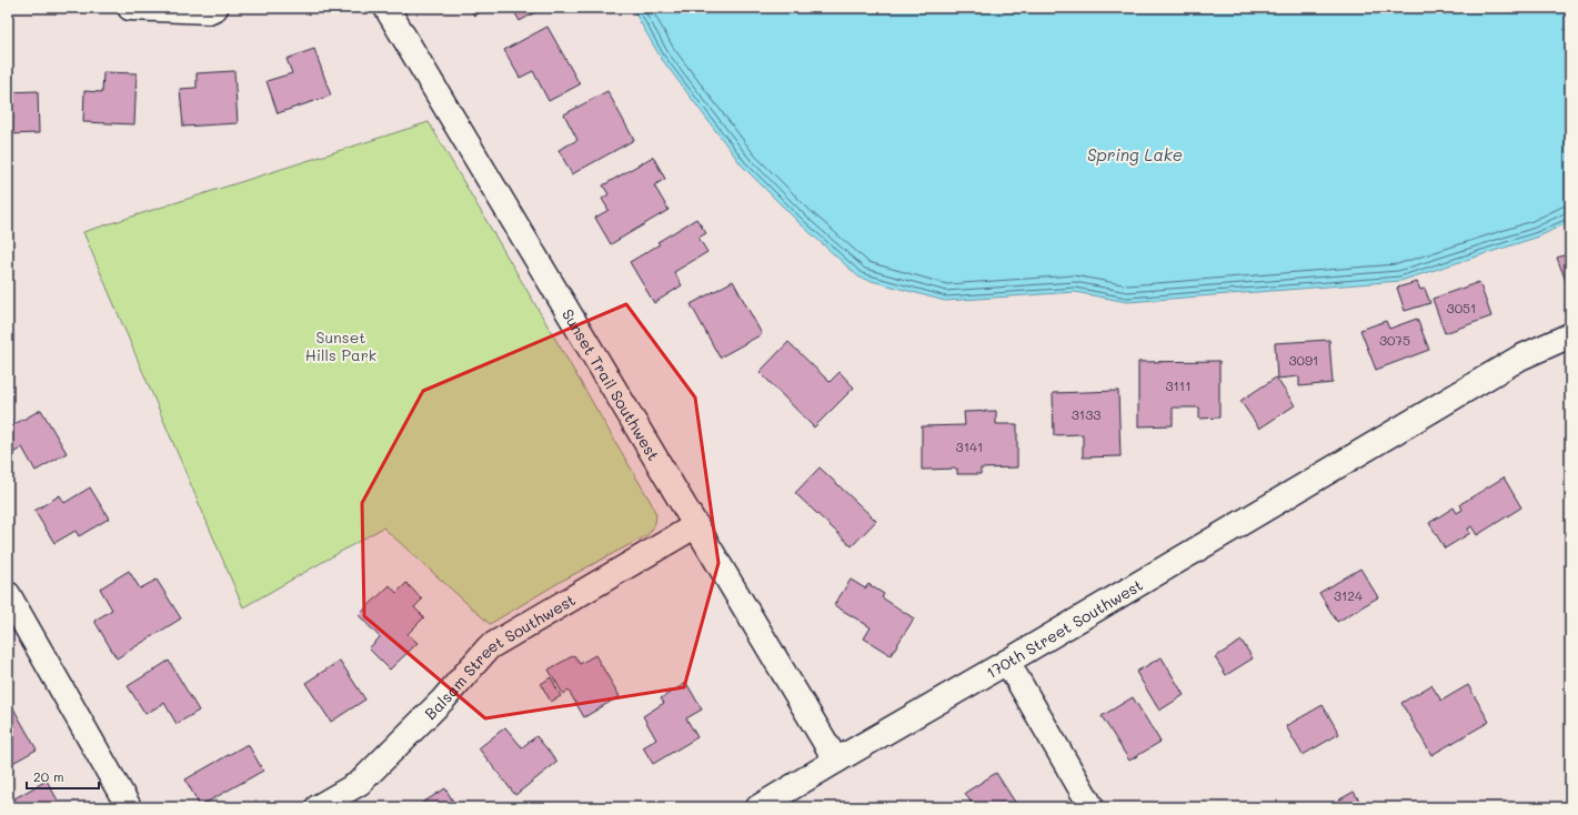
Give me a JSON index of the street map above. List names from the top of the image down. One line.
{"streets":{"street":["Sunset Trail Southwest","170th Street Southwest","Balsam Street Southwest"]},"crossings":[["Sunset Trail Southwest","170th Street Southwest"],["Sunset Trail Southwest","Balsam Street Southwest"]],"water":["Spring Lake"],"parks":["Sunset Hills Park"],"house_numbers":["3051","3075","3091","3111","3133","3141","3124"],"scale_bar":"20 m"}
